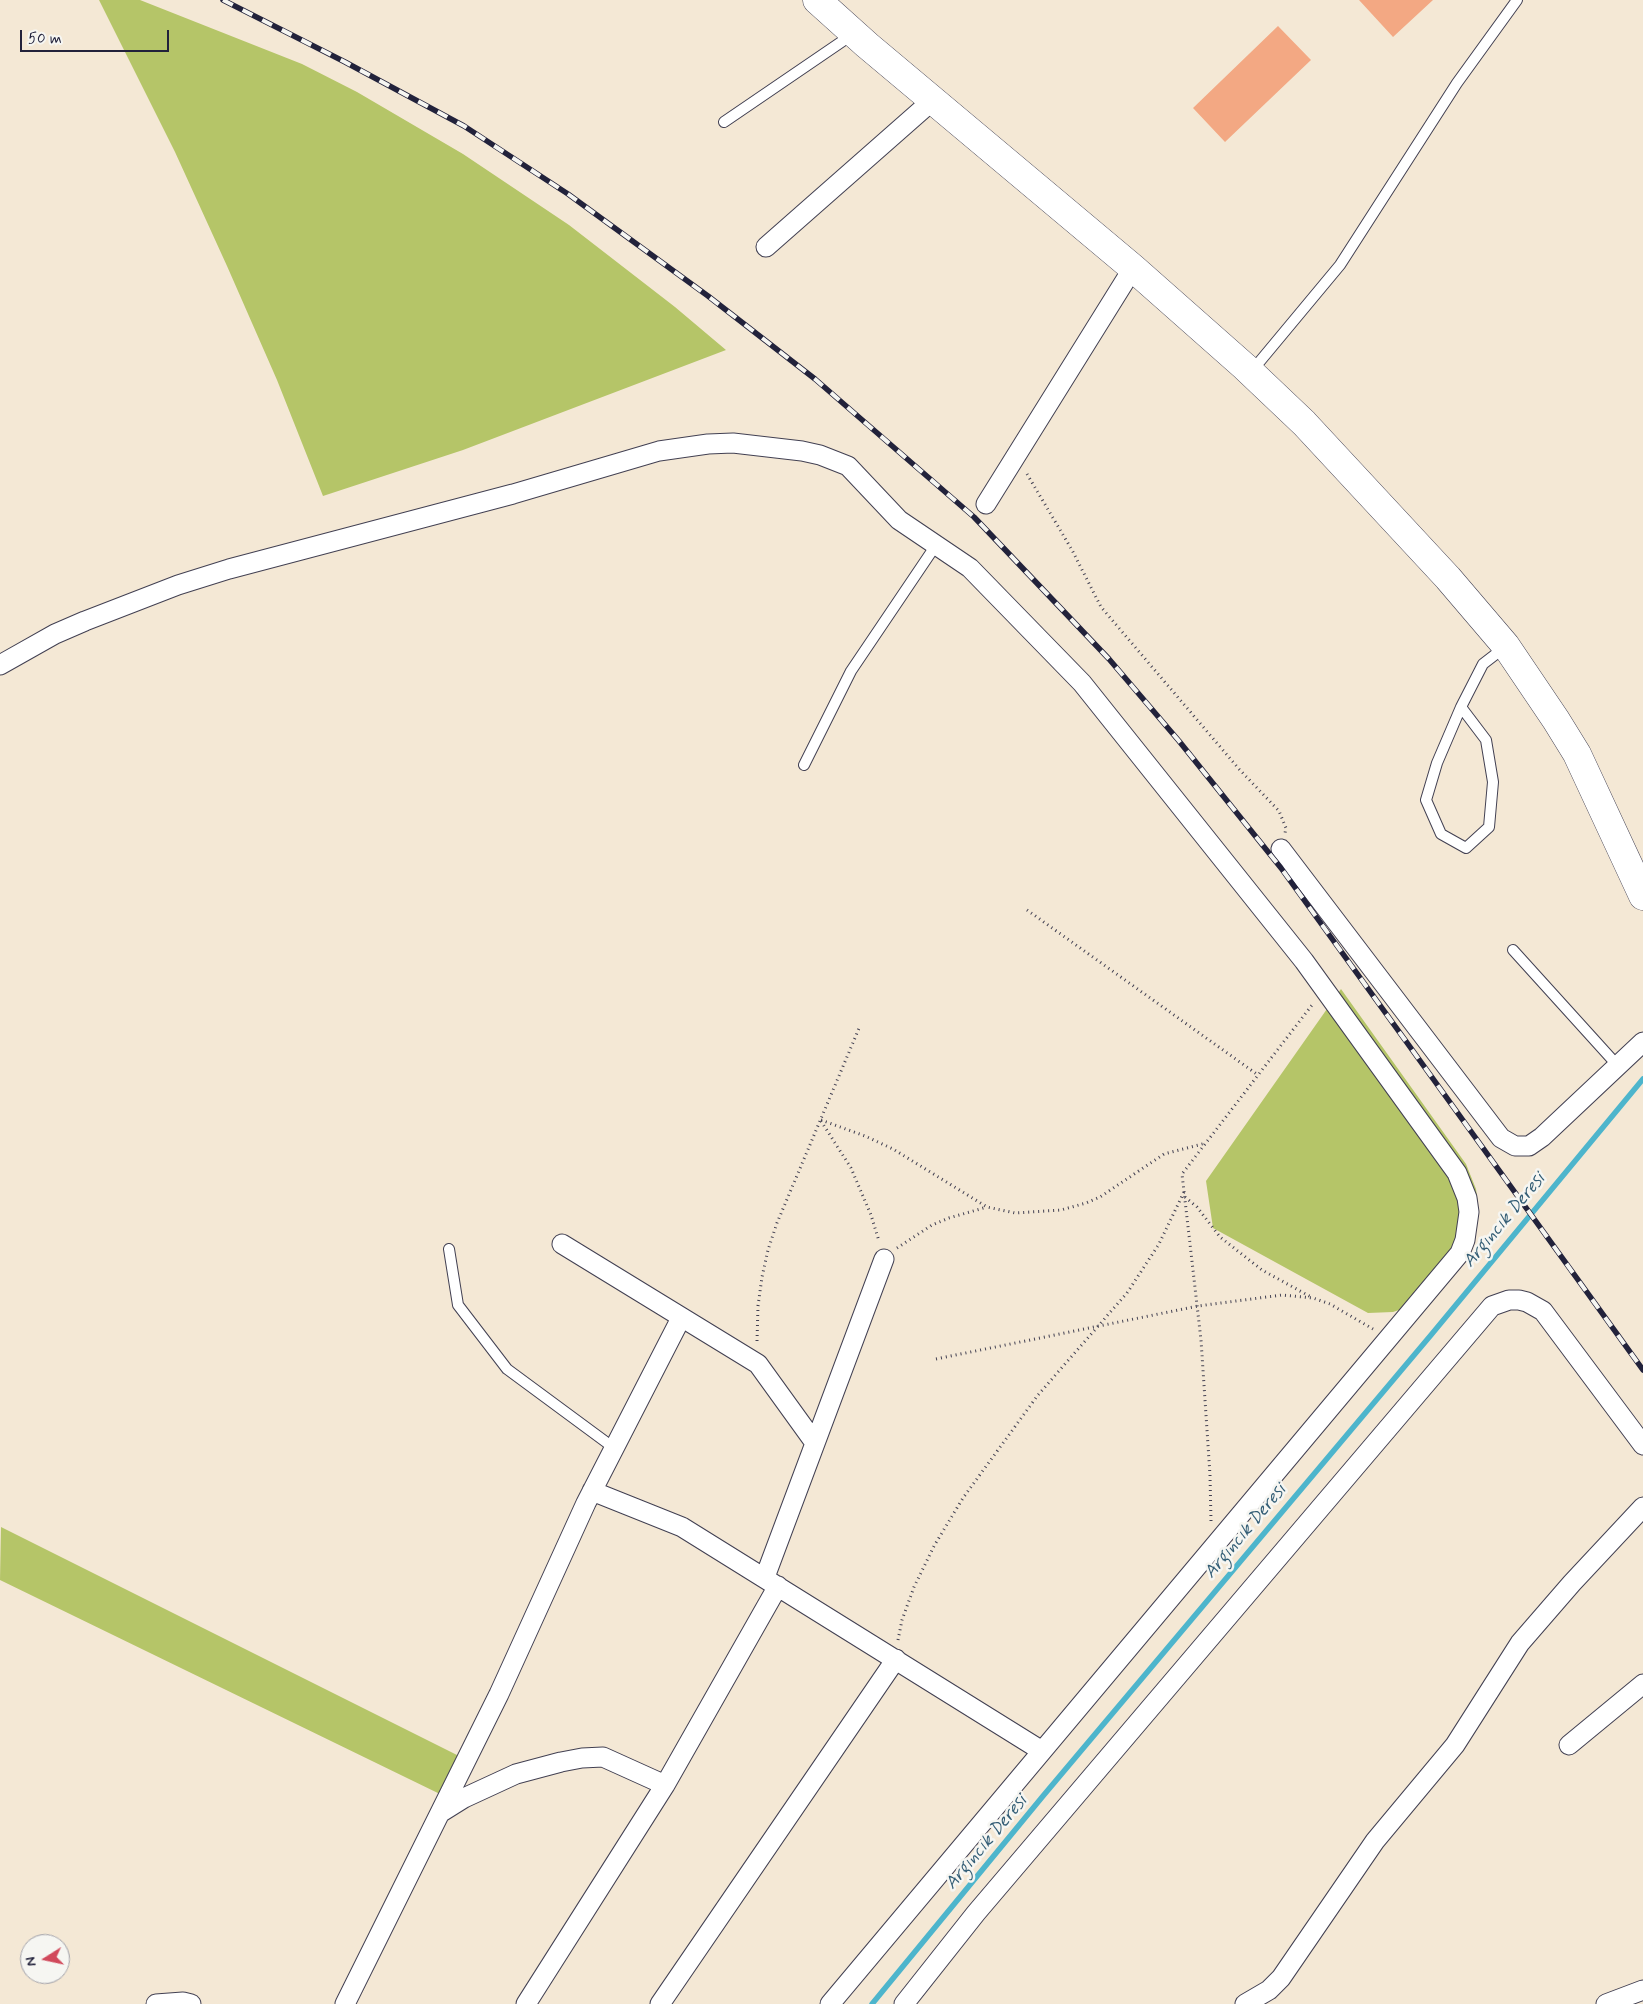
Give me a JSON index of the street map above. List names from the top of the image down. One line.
{"water":["Argıncık Deresi"],"scale_bar":"50 m","north":"left"}
